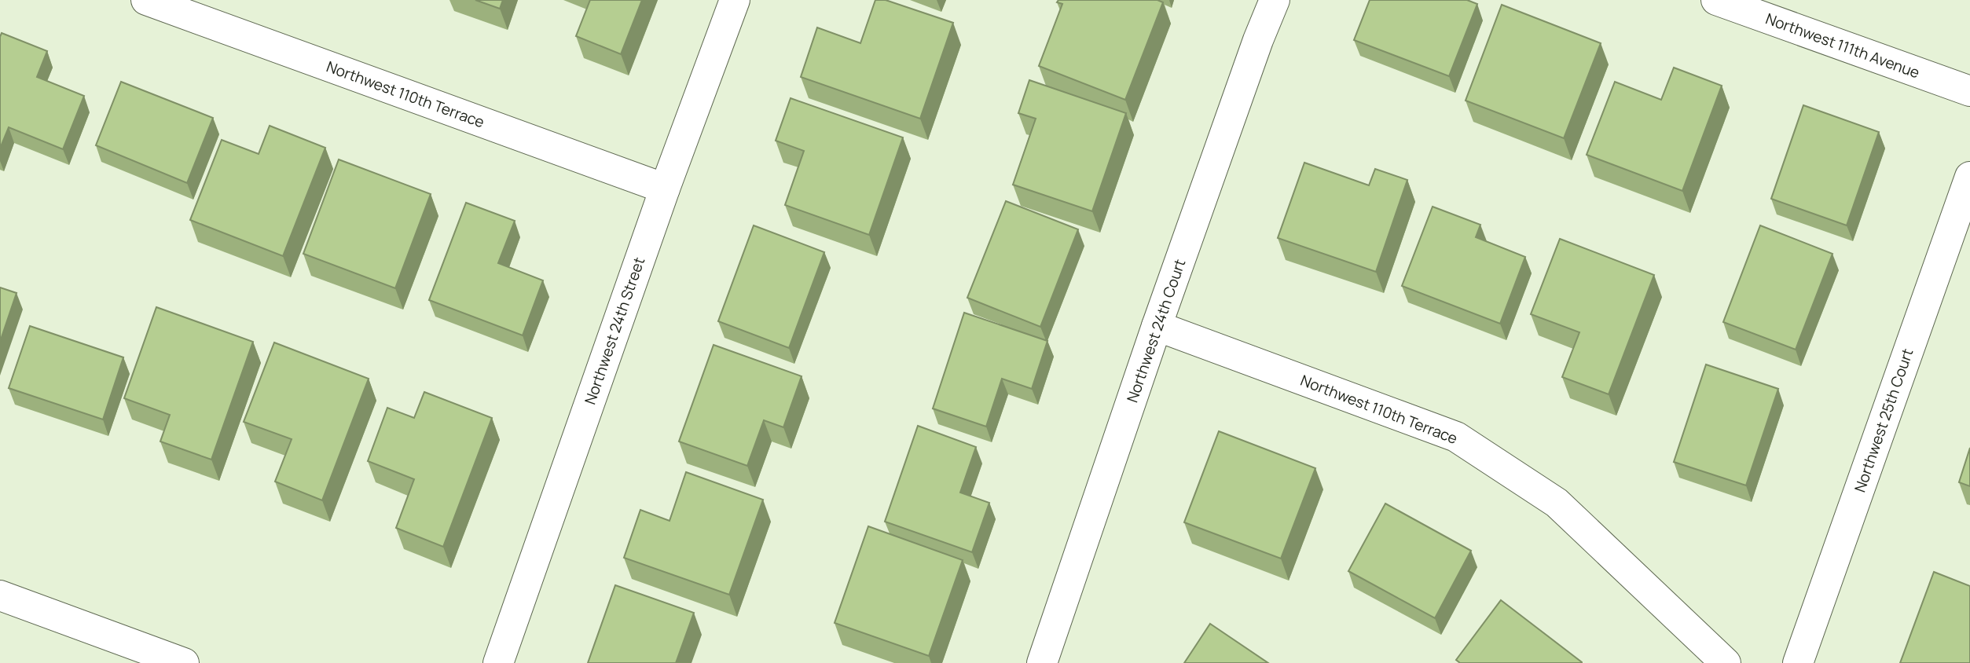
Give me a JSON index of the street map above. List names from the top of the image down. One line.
{"streets":{"street":["Northwest 111th Avenue","Northwest 110th Terrace","Northwest 24th Street","Northwest 24th Court","Northwest 25th Court"]},"crossings":[["Northwest 110th Terrace","Northwest 24th Street"],["Northwest 110th Terrace","Northwest 24th Court"]]}
